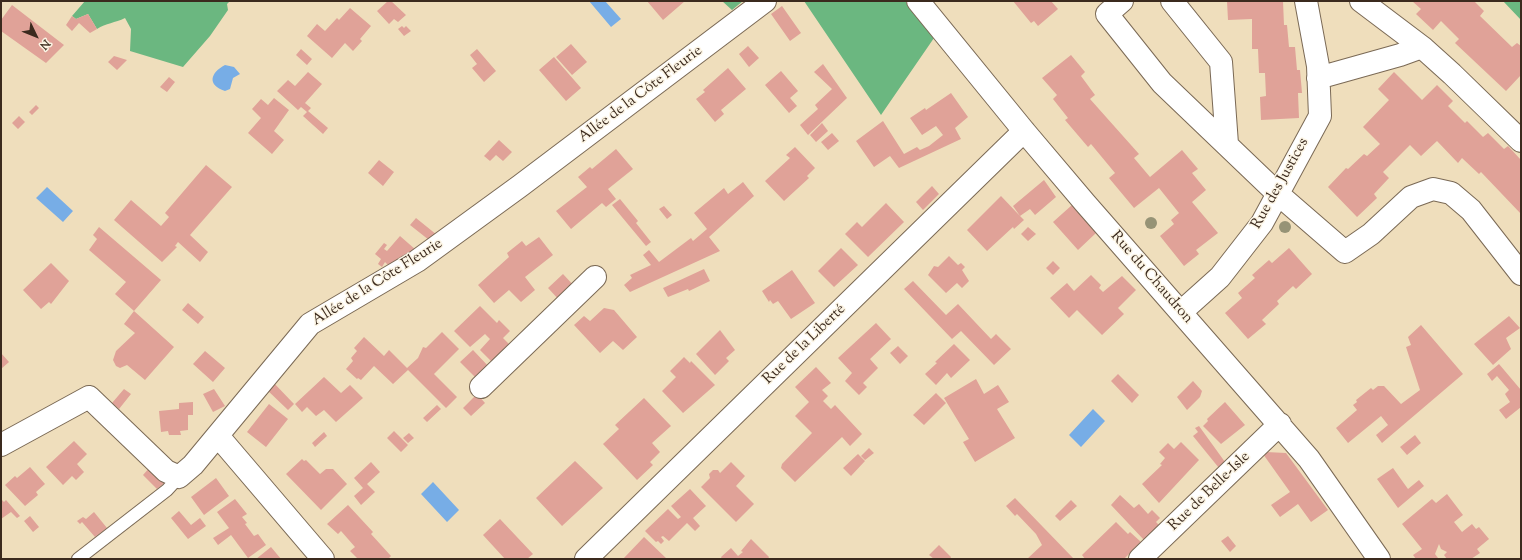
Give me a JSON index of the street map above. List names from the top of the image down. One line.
{"streets":{"street":["Allée de la Côte Fleurie","Rue des Justices","Rue du Chaudron","Rue de la Liberté","Rue de Belle-Isle"]},"crossings":[["Rue des Justices","Rue du Chaudron"],["Rue du Chaudron","Rue de la Liberté"],["Rue du Chaudron","Rue de Belle-Isle"]],"north":"bottom right"}
